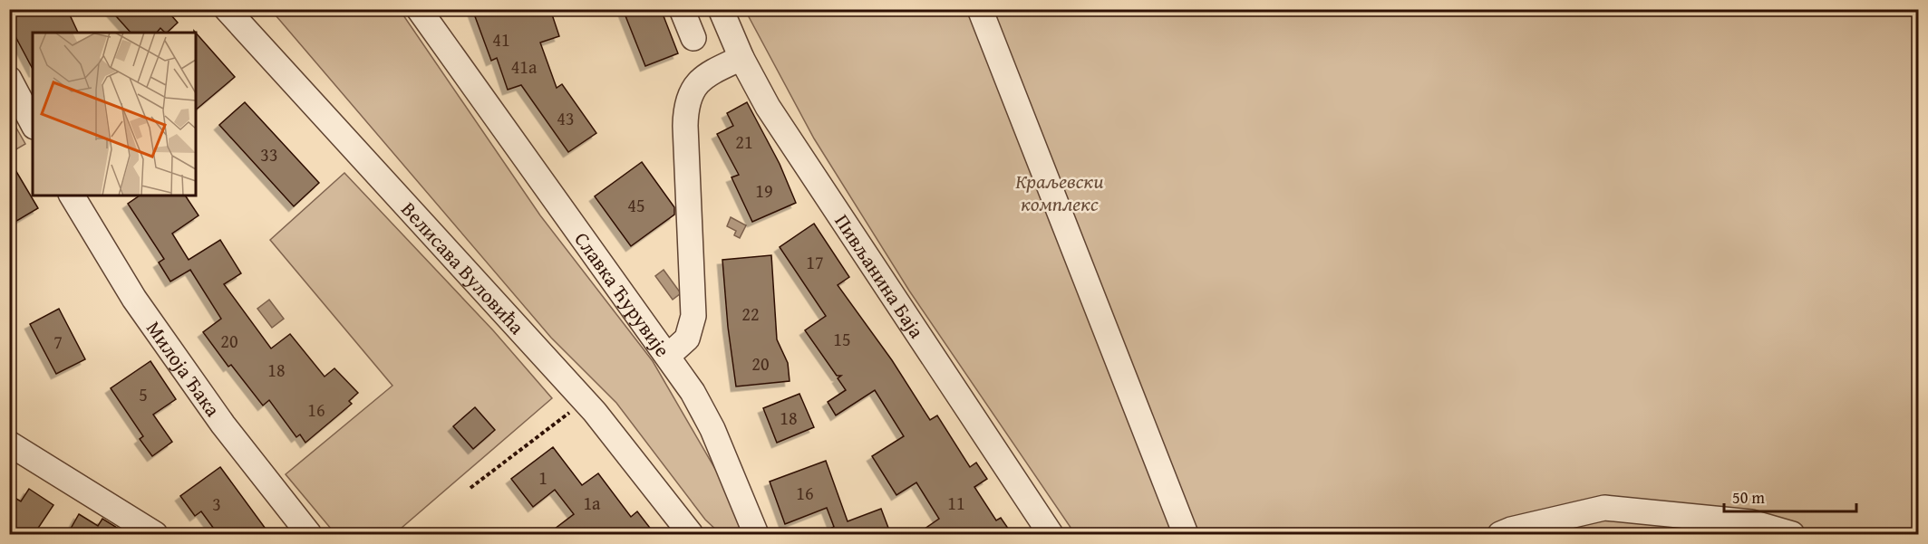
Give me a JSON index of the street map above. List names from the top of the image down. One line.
{"streets":{"street":["Велисава Вуловића","Пивљанина Баја","Славка Ћурувије","Милоја Ђака"]},"crossings":[["Пивљанина Баја","Славка Ћурувије"]],"parks":["Краљевски комплекс"],"house_numbers":["41","41a","43","21","33","19","45","17","22","15","20","7","20","18","5","16","18","1","16","1a","11","3"],"scale_bar":"50 m"}
